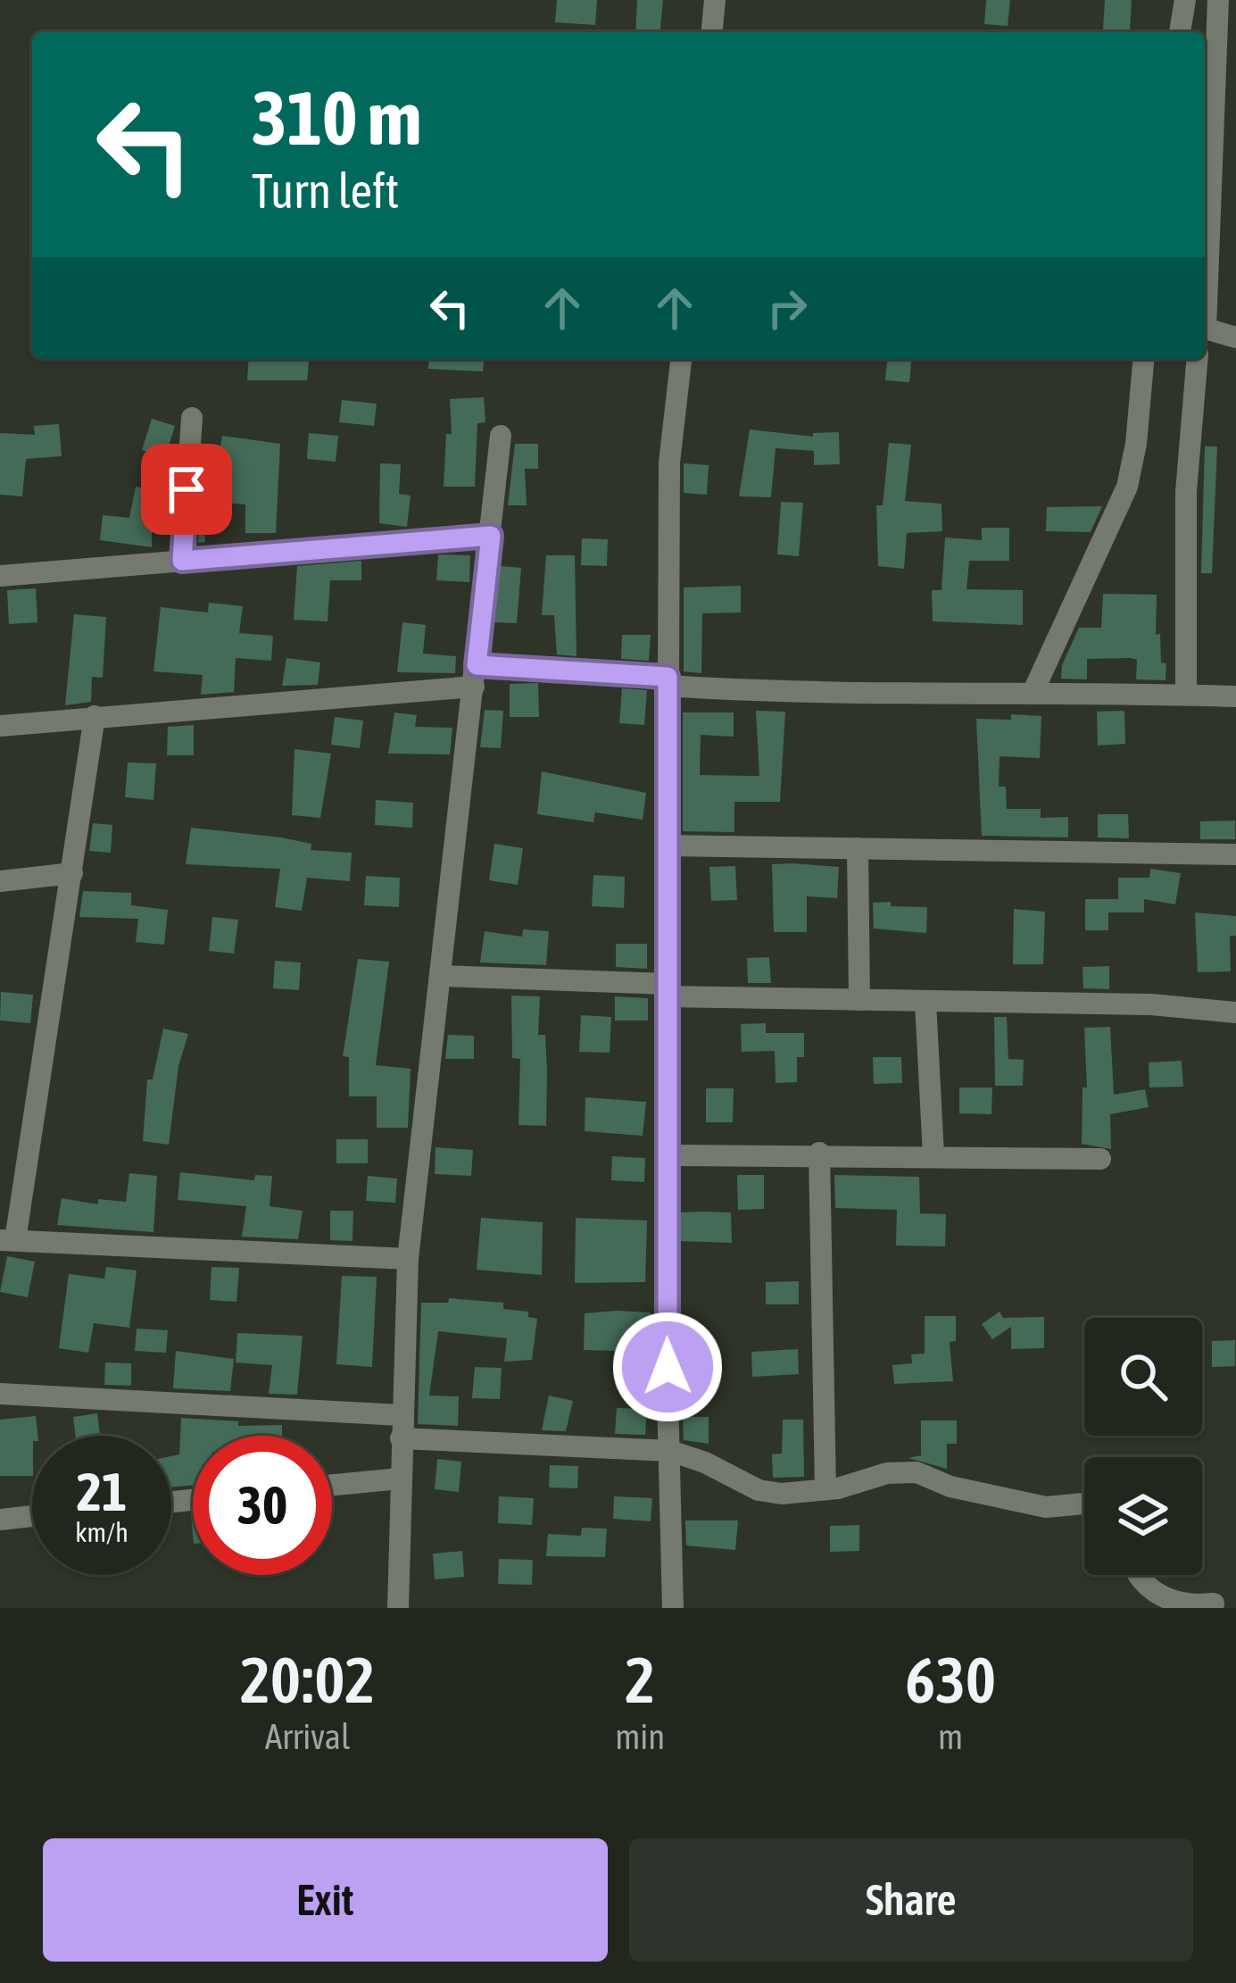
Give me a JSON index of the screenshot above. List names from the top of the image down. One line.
{"page":{"turn":["310 m","Turn left"],"speed":"21 km/h","limit":"30","eta":["20:02","Arrival","2","min","630","m"],"buttons":["Exit","Share"]}}
